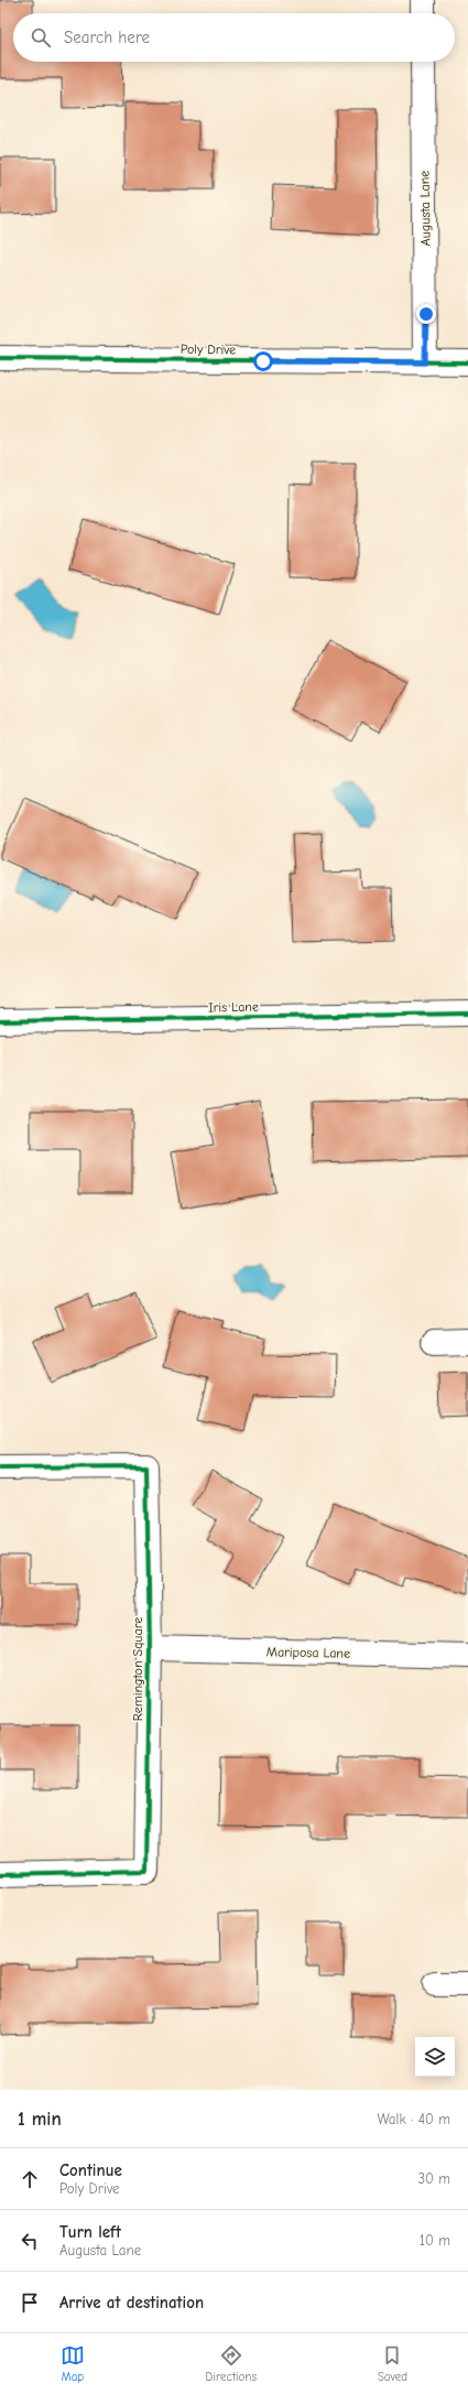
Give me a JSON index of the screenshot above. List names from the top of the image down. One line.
{"streets":{"street":["Augusta Lane","Poly Drive","Iris Lane","Mariposa Lane","Remington Square"]},"crossings":[["Augusta Lane","Poly Drive"],["Mariposa Lane","Remington Square"]],"page":{"search":"Search here","heading":["1 min","Walk · 40 m"],"list":[["Continue","Poly Drive","30 m"],["Turn left","Augusta Lane","10 m"],"Arrive at destination"],"nav":["Map","Directions","Saved"]}}
